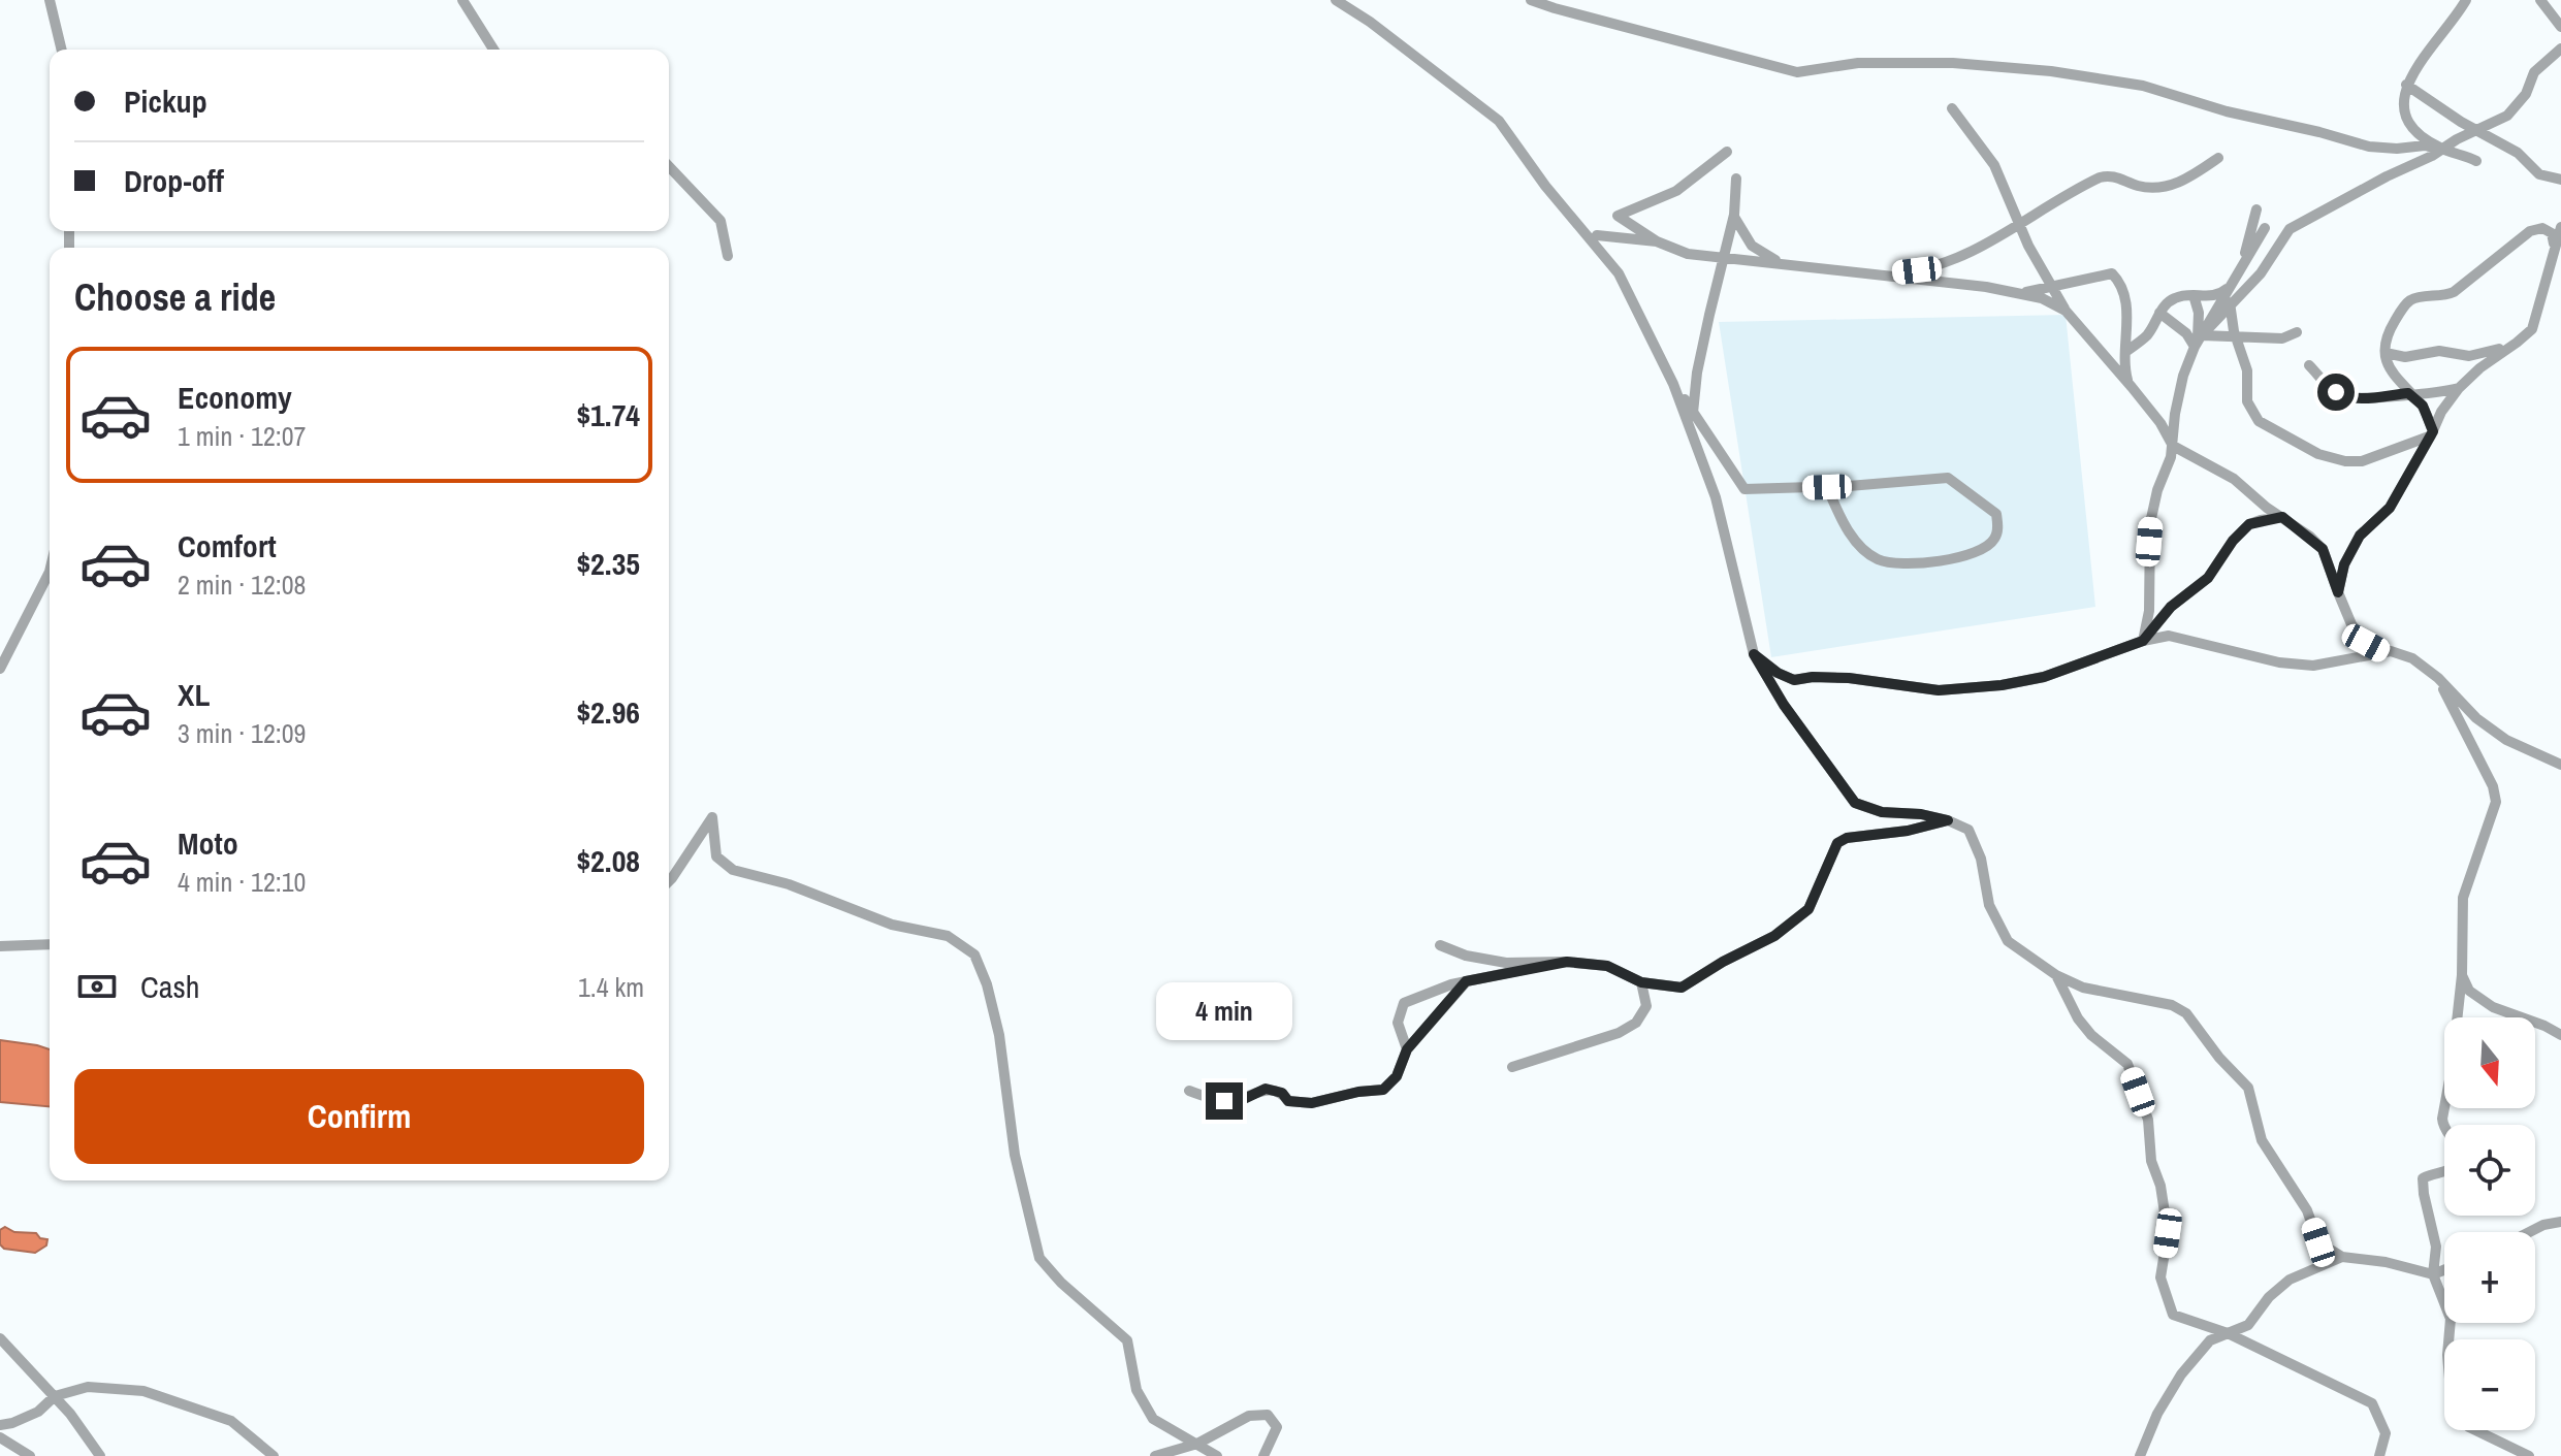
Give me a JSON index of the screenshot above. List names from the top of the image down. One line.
{"north":"bottom","page":{"banner":["Pickup","Drop-off"],"heading":"Choose a ride","list":[{"name":"Economy","note":"1 min · 12:07","value":"$1.74"},{"name":"Comfort","note":"2 min · 12:08","value":"$2.35"},{"name":"XL","note":"3 min · 12:09","value":"$2.96"},{"name":"Moto","note":"4 min · 12:10","value":"$2.08"}],"pay":["Cash","1.4 km"],"bubble":"4 min","map_buttons":["+","−"],"buttons":"Confirm"}}
